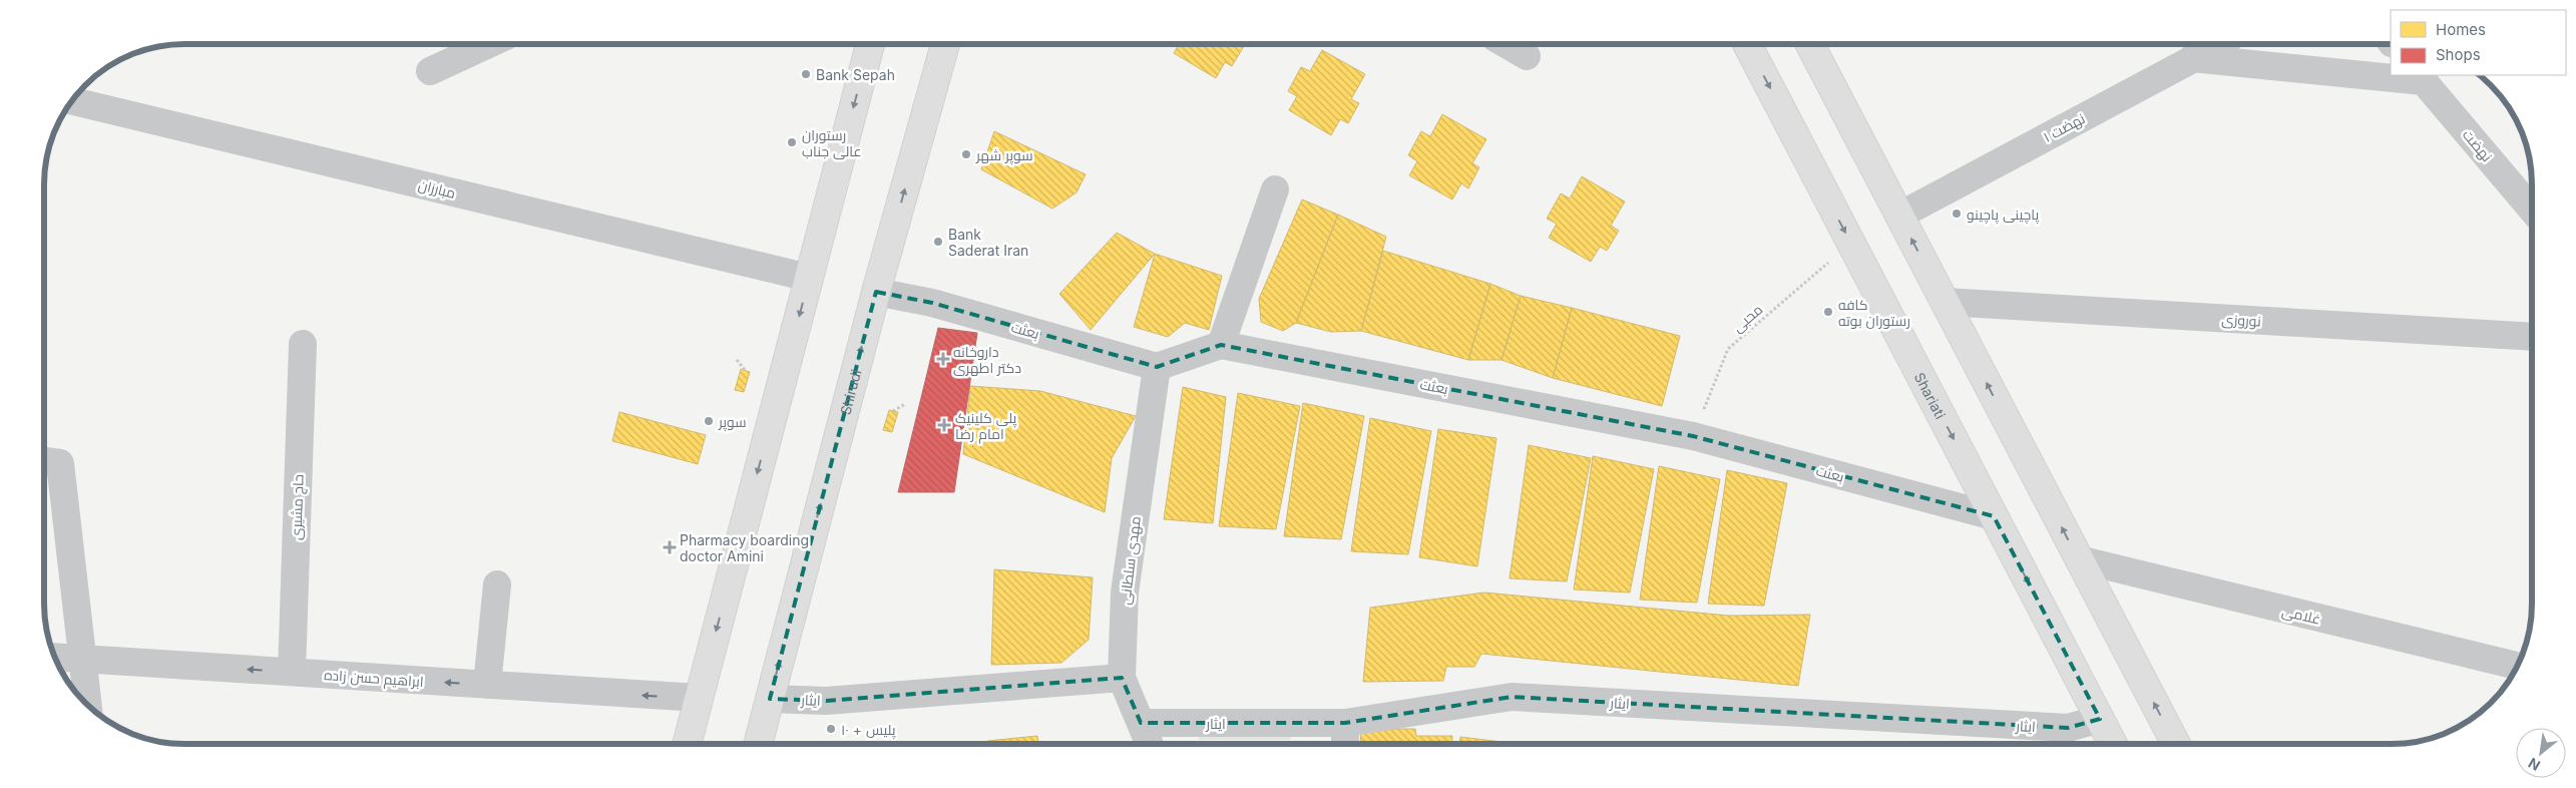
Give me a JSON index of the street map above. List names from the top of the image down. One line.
{"streets":{"main road":["Shirudi","Shariati"],"street":["نهضت ۱","نهضت","مبارزان","نوروزی","بعثت","حاج مشیری","مهدی سلطانی","غلامی","ابراهیم حسن زاده","ایثار"],"path":["محبی"]},"crossings":[["محبی","بعثت"],["محبی","Shariati"],["بعثت","Shirudi"],["بعثت","Shariati"],["بعثت","مهدی سلطانی"],["Shirudi","ایثار"],["Shariati","ایثار"],["حاج مشیری","ابراهیم حسن زاده"],["مهدی سلطانی","ایثار"]],"one_way":["ابراهیم حسن زاده"],"places":{"other":["Bank Sepah","رستوران عالی جناب","سوپر شهر","پاچینی پاچینو","Bank Saderat Iran","کافه رستوران بوته","سوپر","پلیس + ۱۰"],"health":["داروخانه دکتر اطهری","پلی کلینیک امام رضا","Pharmacy boarding doctor Amini"]},"legend":["Homes","Shops"],"north":"bottom left"}
